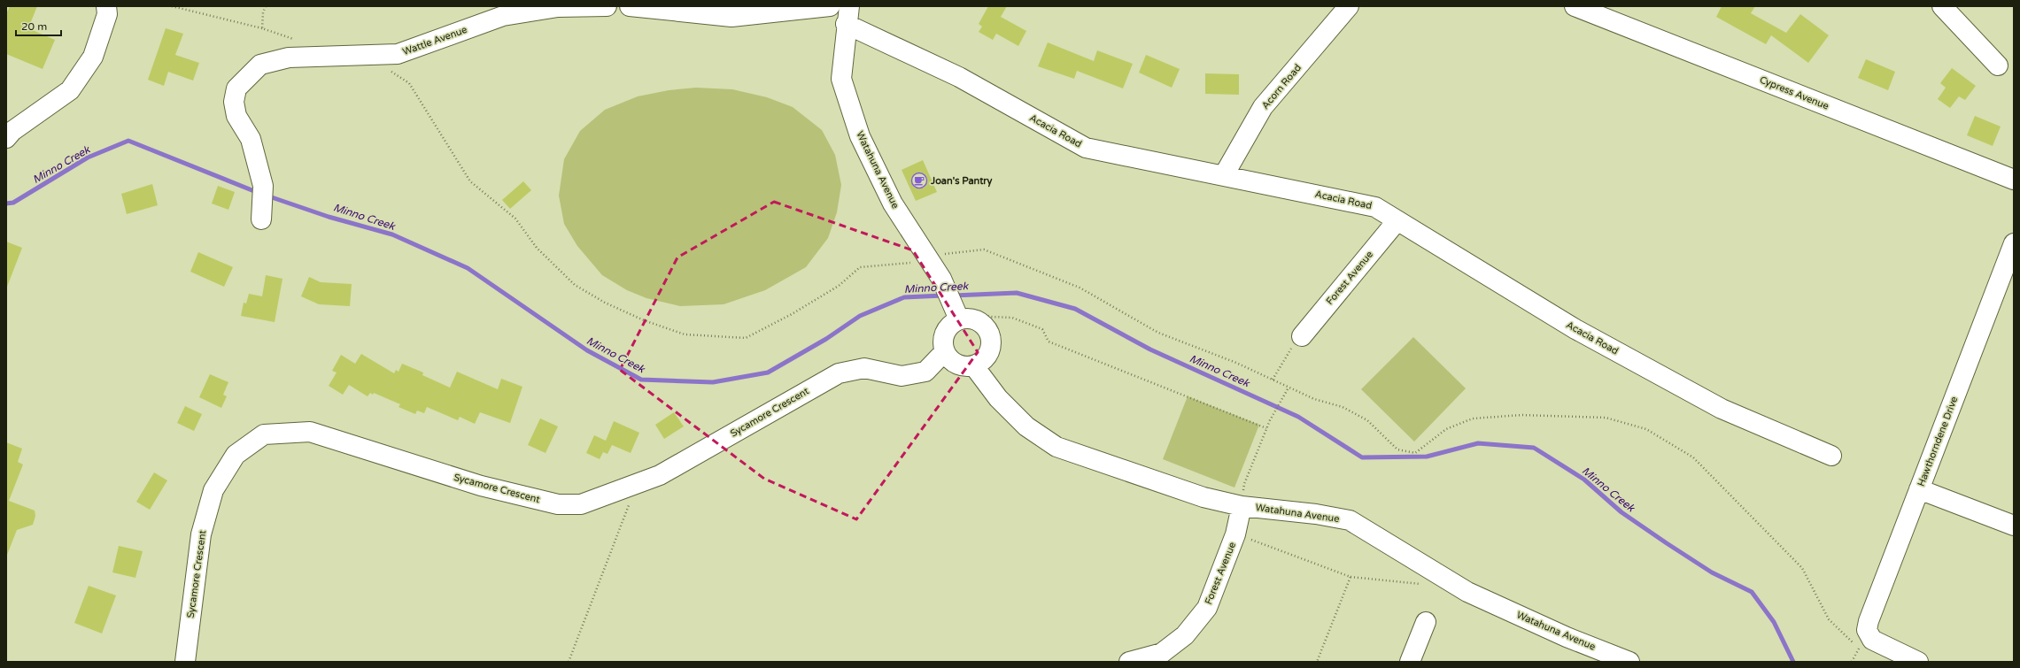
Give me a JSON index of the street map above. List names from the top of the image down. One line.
{"streets":{"street":["Wattle Avenue","Acorn Road","Cypress Avenue","Acacia Road","Watahuna Avenue","Forest Avenue","Sycamore Crescent","Hawthorndene Drive"]},"crossings":[["Acorn Road","Acacia Road"],["Acacia Road","Watahuna Avenue"],["Acacia Road","Forest Avenue"],["Watahuna Avenue","Forest Avenue"],["Watahuna Avenue","Sycamore Crescent"]],"water":["Minno Creek"],"places":{"cafe":["Joan's Pantry"]},"scale_bar":"20 m"}
